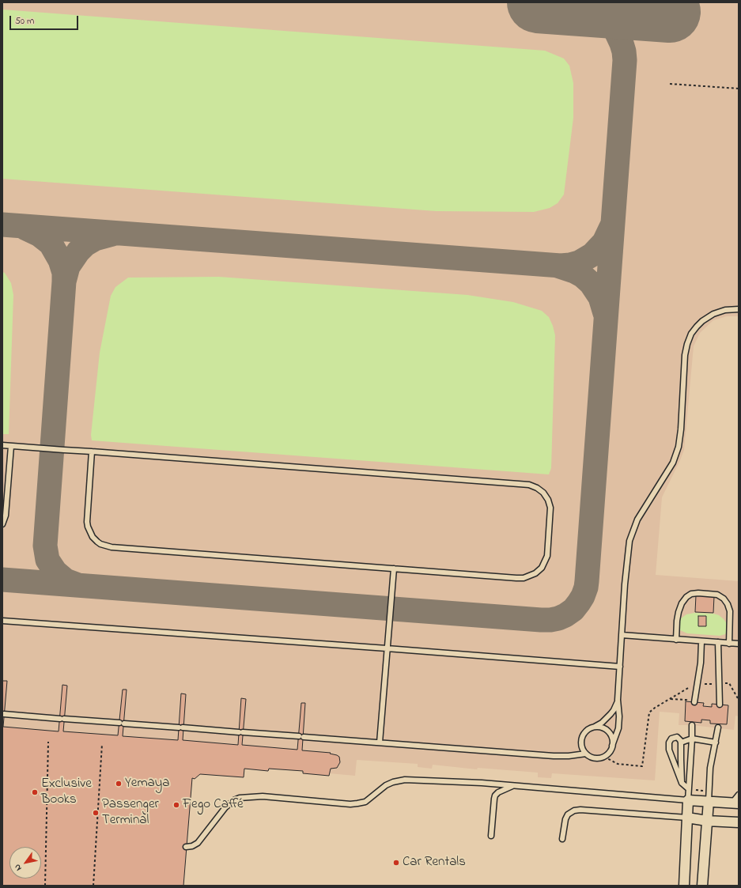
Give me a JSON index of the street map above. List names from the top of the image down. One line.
{"places":["Yemaya","Exclusive Books","Fego Caffé","Passenger Terminal","Car Rentals"],"scale_bar":"50 m","north":"bottom left"}
